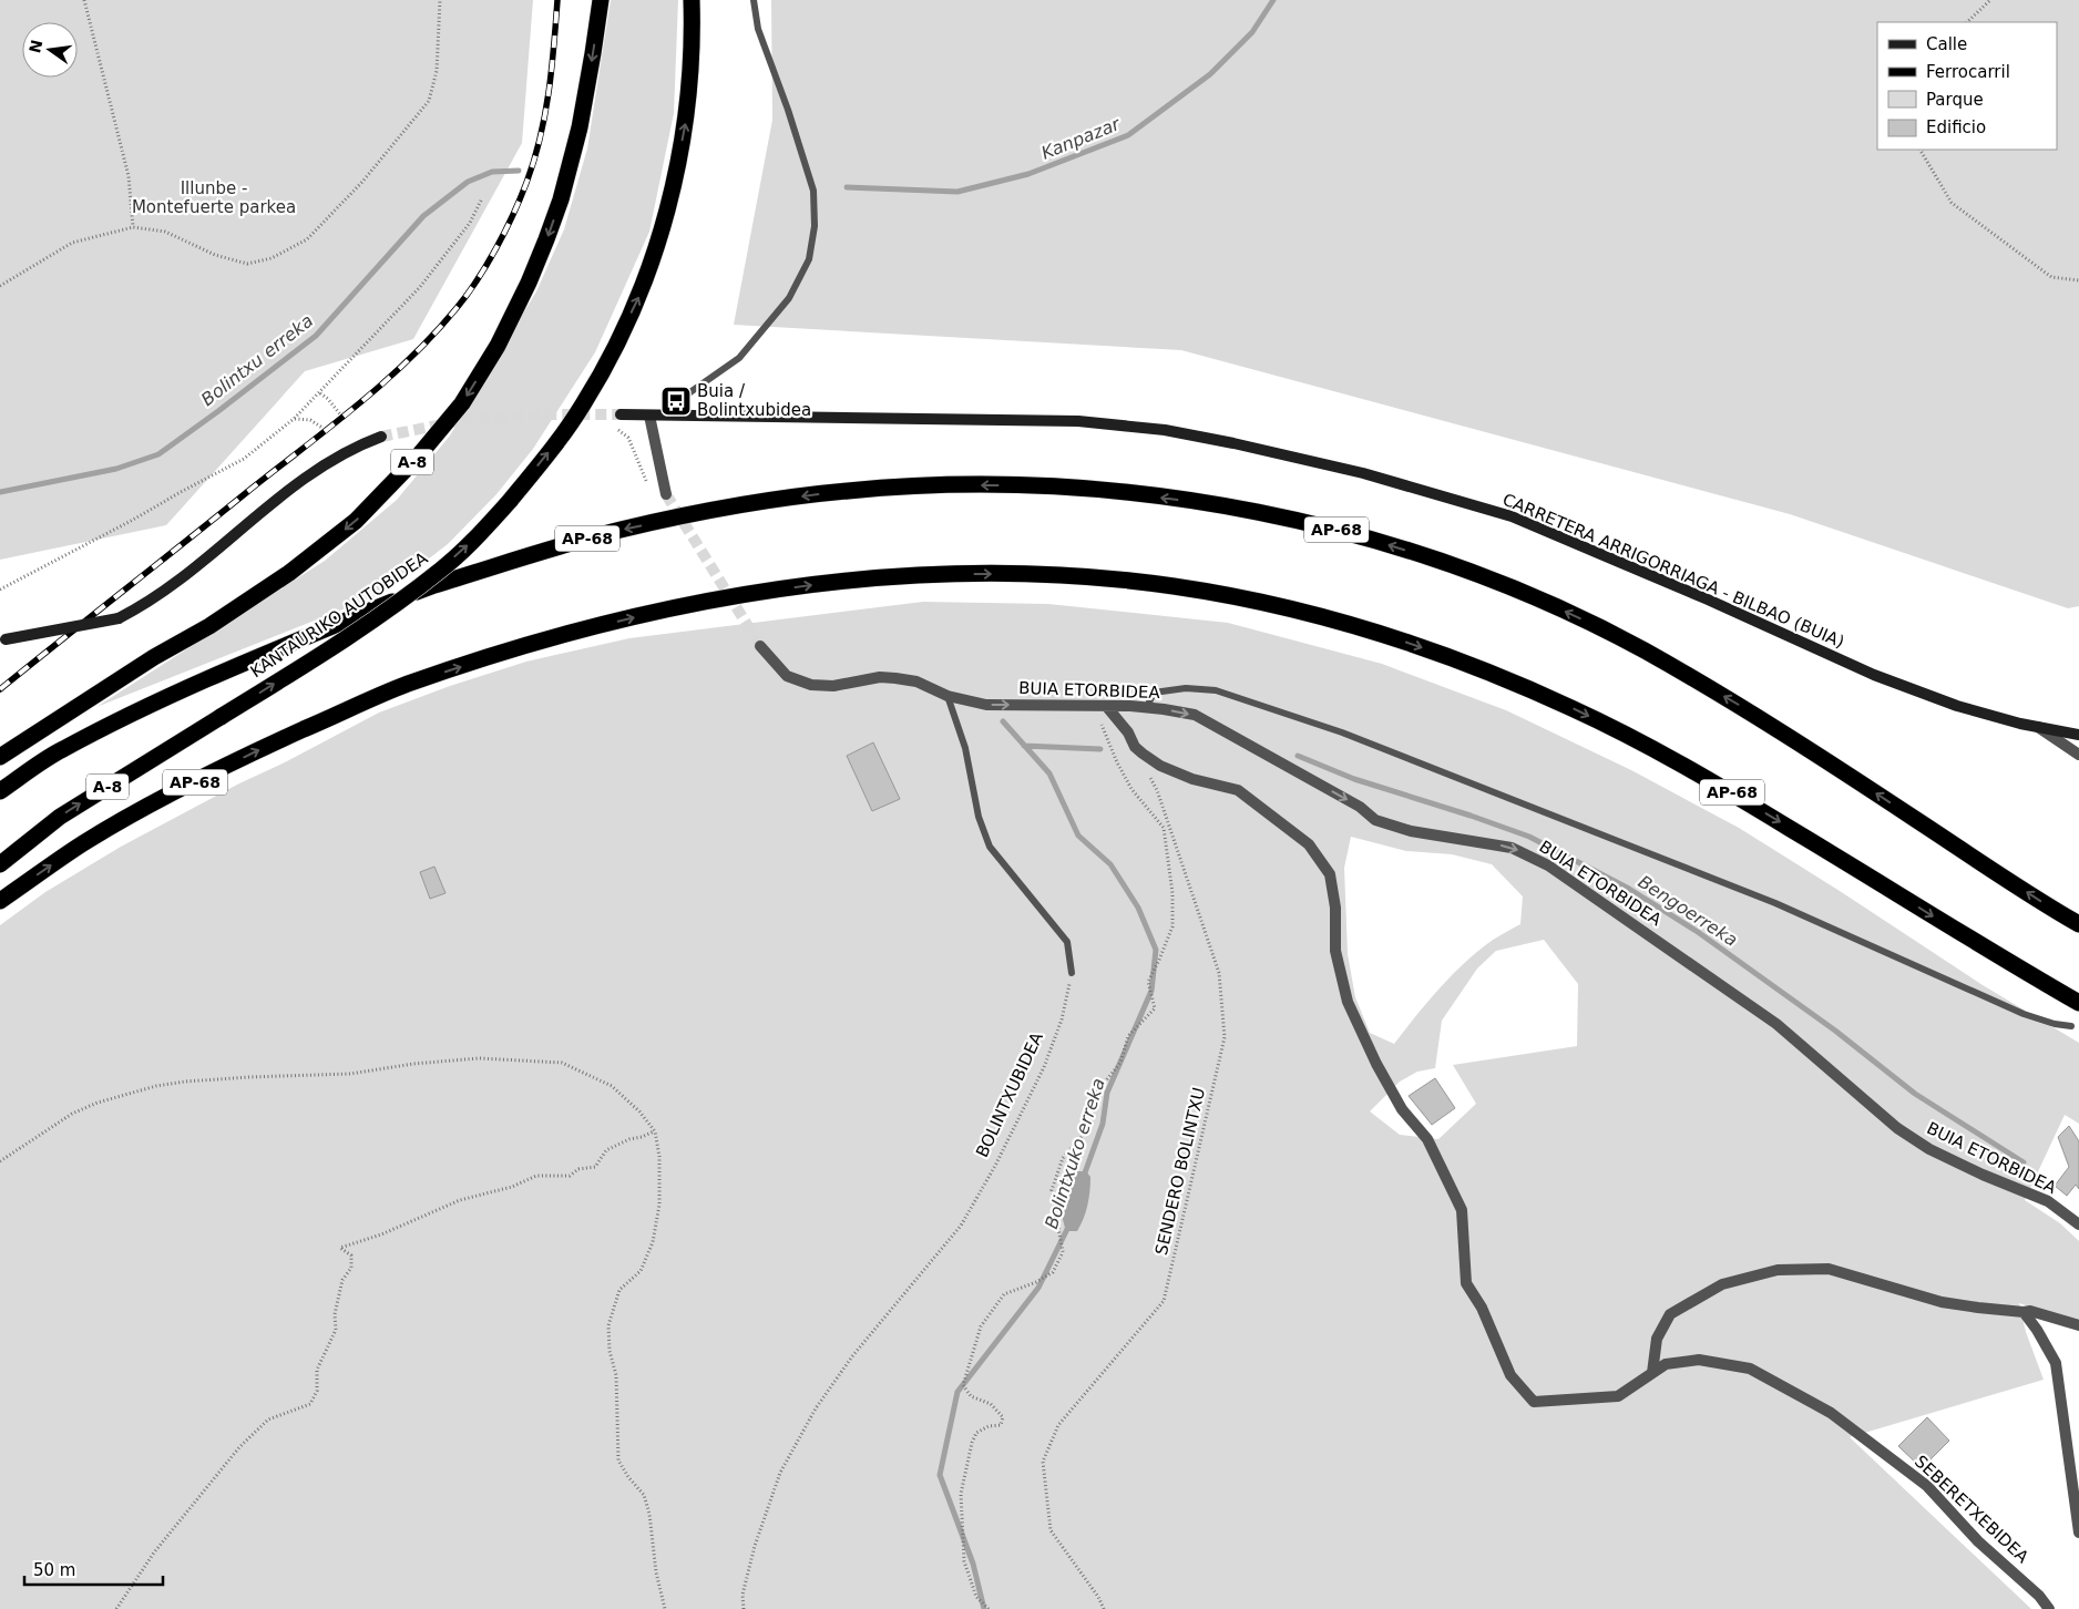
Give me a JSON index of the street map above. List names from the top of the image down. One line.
{"streets":{"highway":["A-8","AP-68","KANTAURIKO AUTOBIDEA"],"street":["CARRETERA ARRIGORRIAGA - BILBAO (BUIA)","BUIA ETORBIDEA","SEBERETXEBIDEA"],"path":["BOLINTXUBIDEA","SENDERO BOLINTXU"]},"crossings":[["BUIA ETORBIDEA","SEBERETXEBIDEA"]],"one_way":["BUIA ETORBIDEA"],"water":["Kanpazar","Bolintxu erreka","Bengoerreka","Bolintxuko erreka"],"parks":["Illunbe - Montefuerte parkea"],"places":{"bus stop":["Buia / Bolintxubidea"]},"legend":["Calle","Ferrocarril","Parque","Edificio"],"scale_bar":"50 m","north":"left"}
